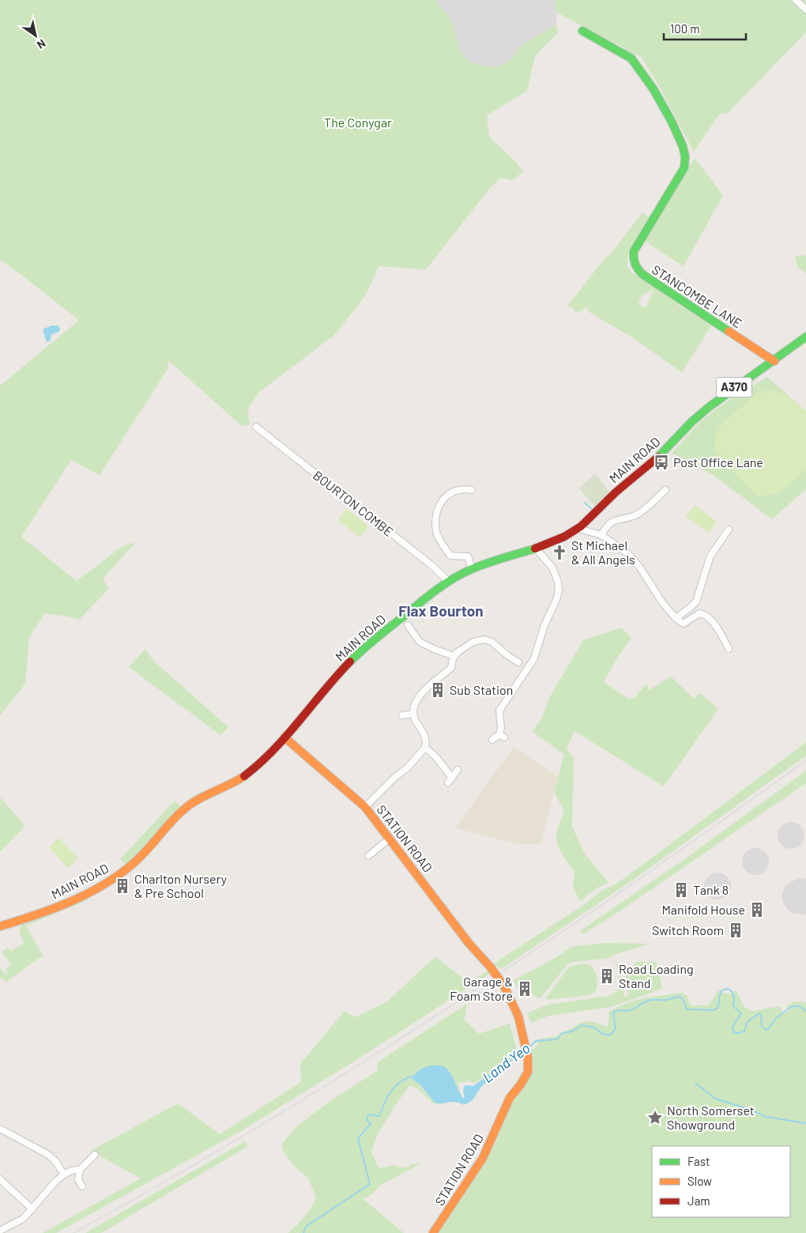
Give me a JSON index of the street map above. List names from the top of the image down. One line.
{"streets":{"street":["STANCOMBE LANE","A370","MAIN ROAD","BOURTON COMBE","STATION ROAD"]},"crossings":[["STANCOMBE LANE","MAIN ROAD"],["MAIN ROAD","BOURTON COMBE"],["MAIN ROAD","STATION ROAD"]],"districts":["Flax Bourton"],"water":["Land Yeo"],"parks":["The Conygar"],"places":{"bus stop":["Post Office Lane"],"church":["St Michael & All Angels"],"building":["Sub Station","Charlton Nursery & Pre School","Tank 8","Manifold House","Switch Room","Road Loading Stand","Garage & Foam Store"],"place":["North Somerset Showground"]},"legend":["Fast","Slow","Jam"],"scale_bar":"100 m","north":"bottom right"}
